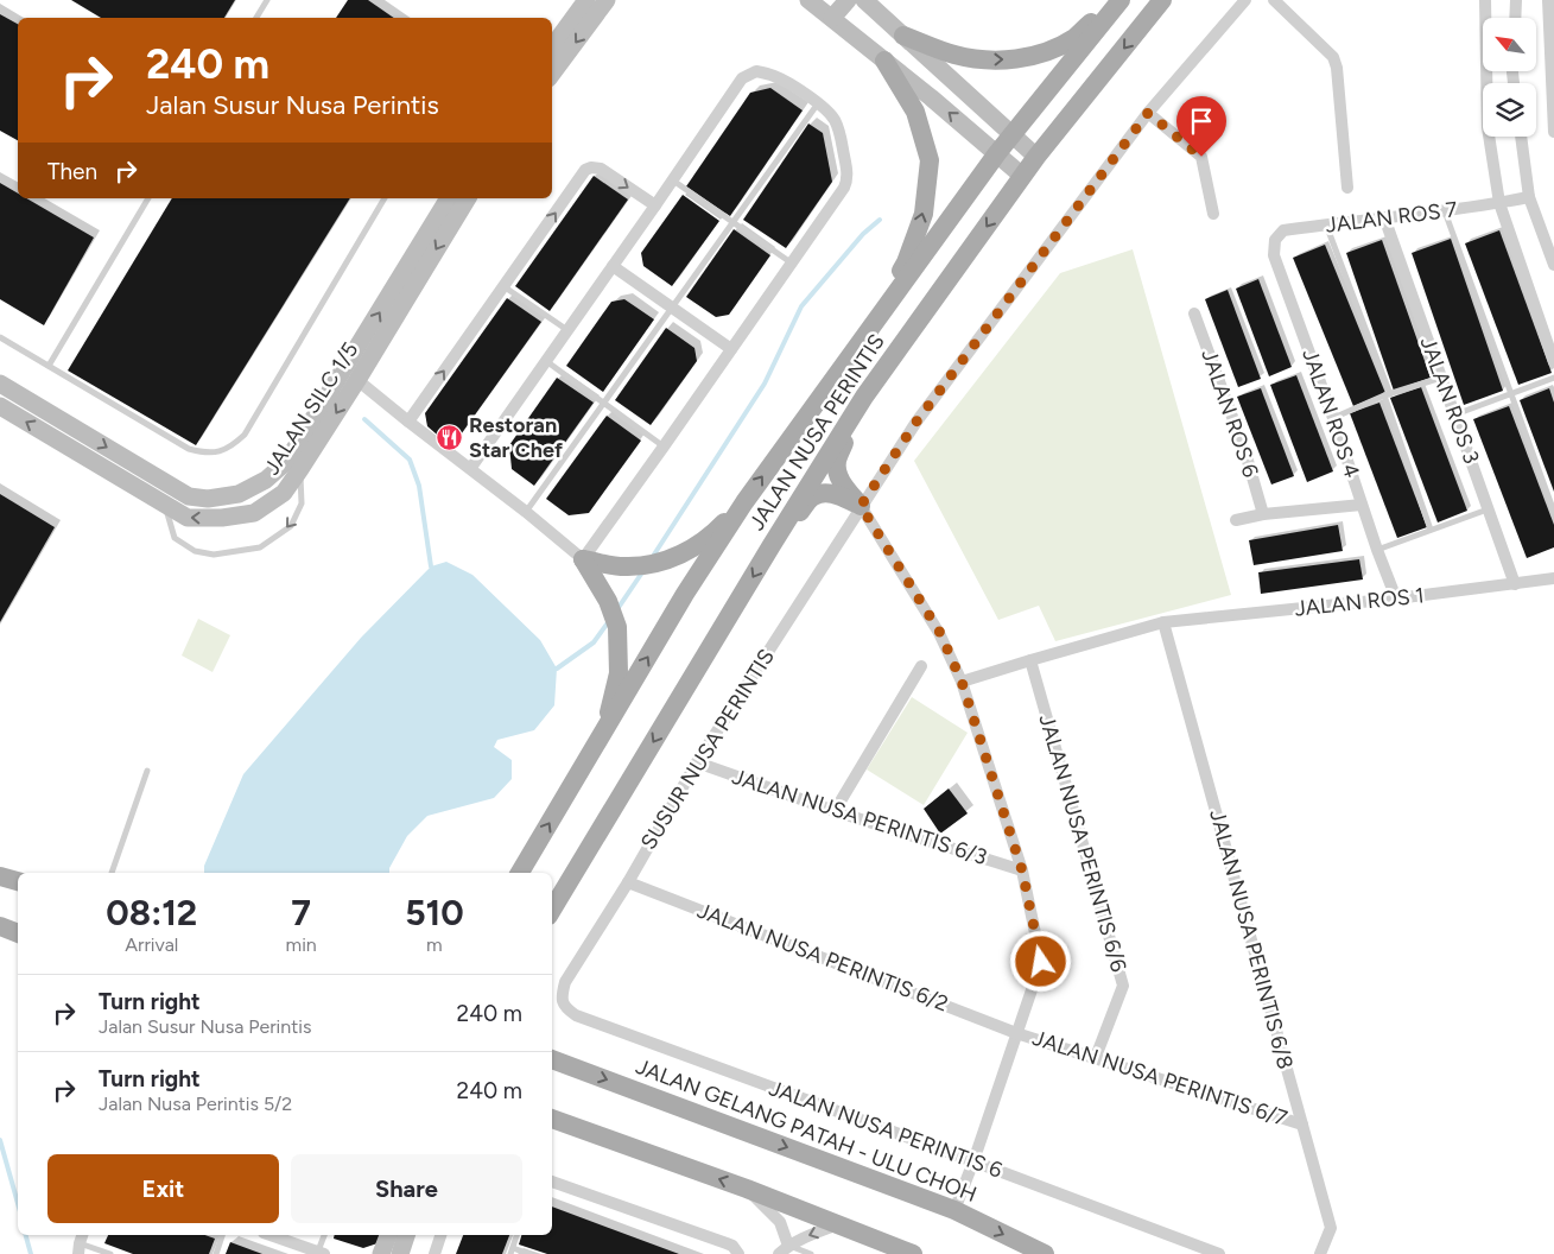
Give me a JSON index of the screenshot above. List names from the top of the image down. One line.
{"streets":{"main road":["JALAN NUSA PERINTIS","JALAN GELANG PATAH - ULU CHOH"],"street":["JALAN ROS 7","JALAN ROS 3","JALAN SILC 1/5","JALAN ROS 6","JALAN ROS 4","JALAN ROS 1","SUSUR NUSA PERINTIS","JALAN NUSA PERINTIS 6/3","JALAN NUSA PERINTIS 6/6","JALAN NUSA PERINTIS 6/8","JALAN NUSA PERINTIS 6/2","JALAN NUSA PERINTIS 6/7","JALAN NUSA PERINTIS 6"]},"crossings":[["JALAN ROS 7","JALAN ROS 3"],["JALAN ROS 7","JALAN ROS 4"],["JALAN ROS 3","JALAN ROS 1"],["JALAN ROS 4","JALAN ROS 1"],["JALAN ROS 1","JALAN NUSA PERINTIS 6/6"],["JALAN ROS 1","JALAN NUSA PERINTIS 6/8"],["SUSUR NUSA PERINTIS","JALAN NUSA PERINTIS 6/3"],["SUSUR NUSA PERINTIS","JALAN NUSA PERINTIS 6/2"],["SUSUR NUSA PERINTIS","JALAN NUSA PERINTIS 6"],["JALAN NUSA PERINTIS 6/6","JALAN NUSA PERINTIS 6/7"],["JALAN NUSA PERINTIS 6/8","JALAN NUSA PERINTIS 6/7"],["JALAN NUSA PERINTIS 6/2","JALAN NUSA PERINTIS 6/7"]],"places":{"restaurant":["Restoran Star Chef"]},"north":"top left","page":{"turn":["240 m","Jalan Susur Nusa Perintis"],"then":"Then","eta":["08:12","Arrival","7","min","510","m"],"list":[{"name":"Turn right","note":"Jalan Susur Nusa Perintis","value":"240 m"},{"name":"Turn right","note":"Jalan Nusa Perintis 5/2","value":"240 m"}],"buttons":["Exit","Share"]}}
